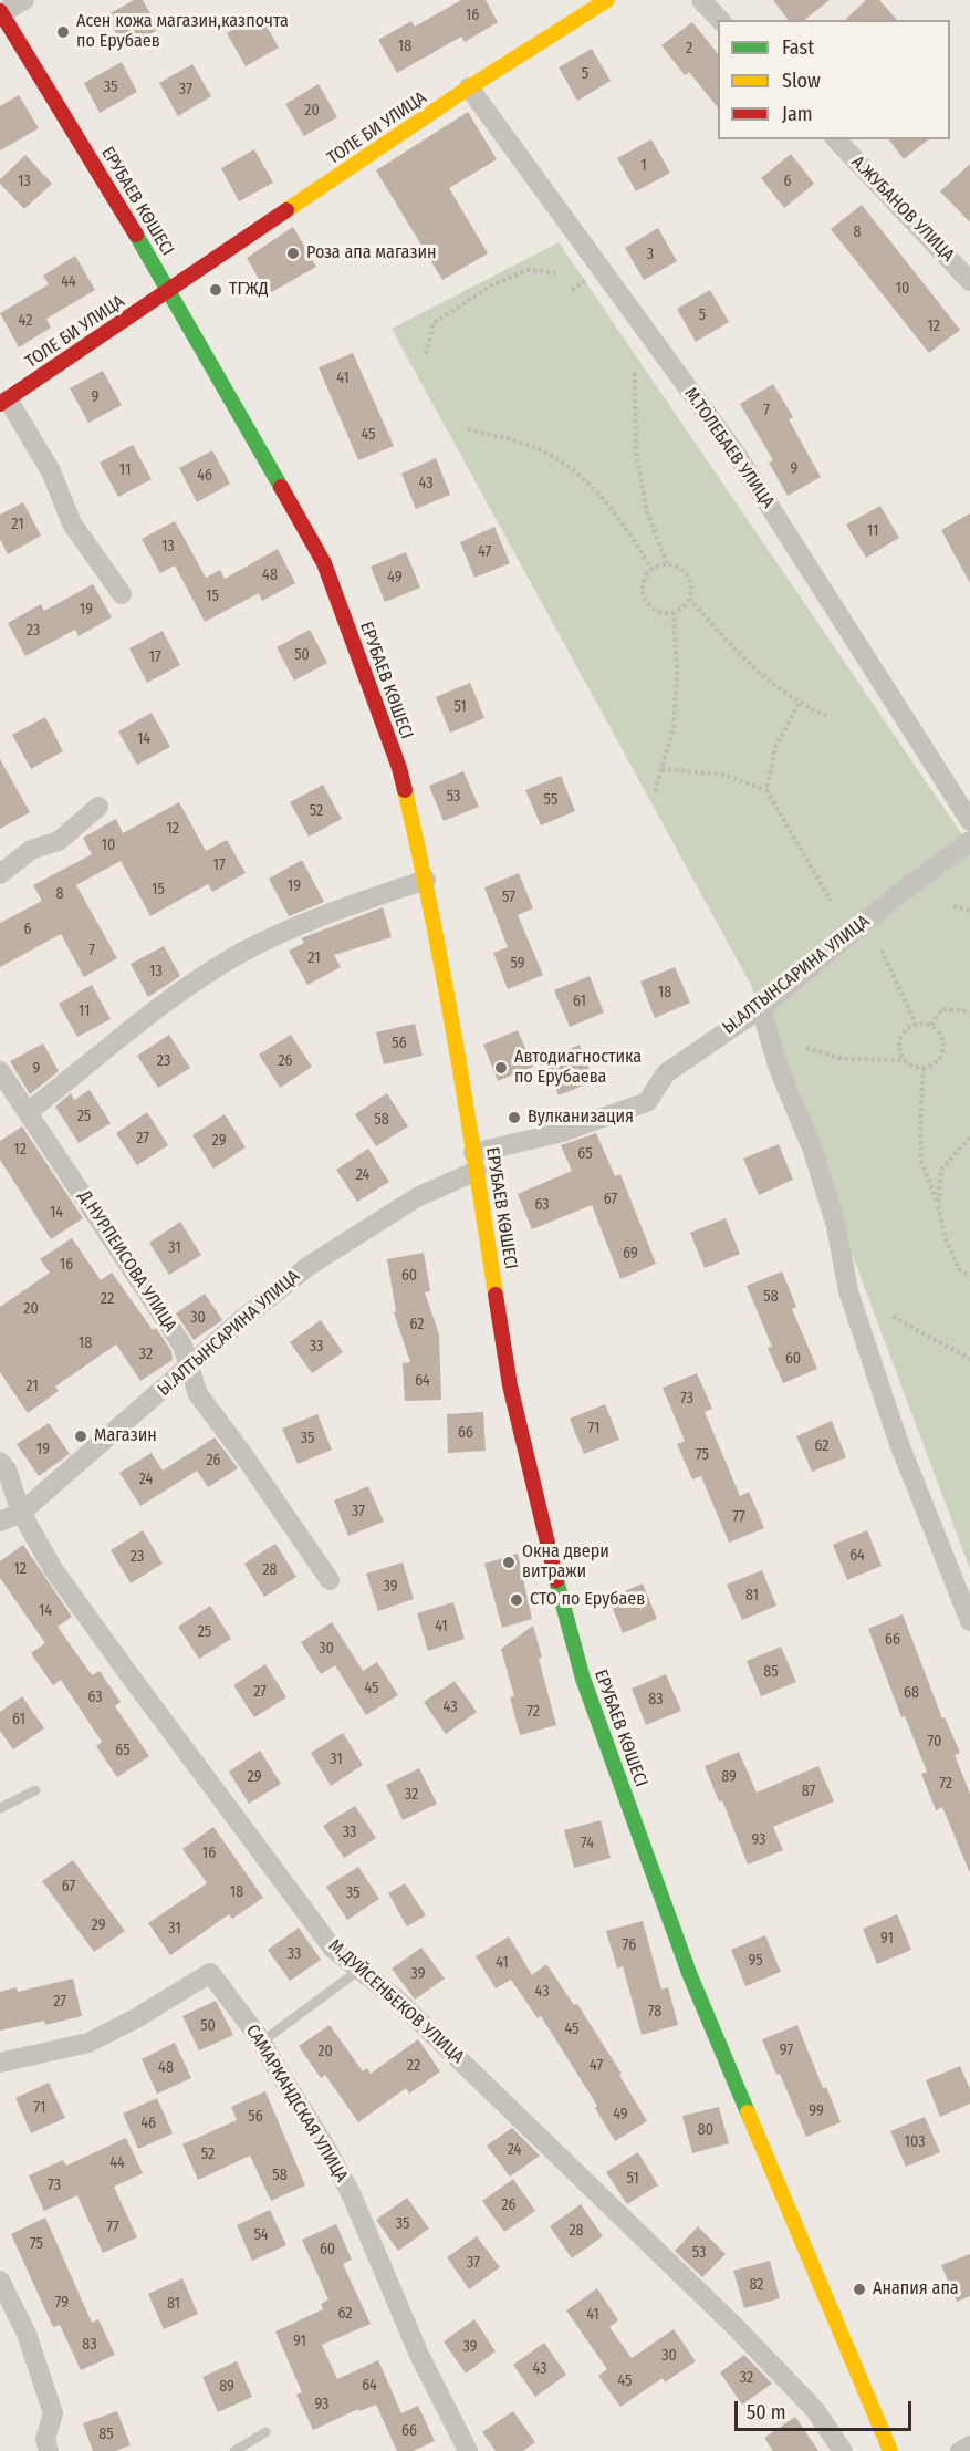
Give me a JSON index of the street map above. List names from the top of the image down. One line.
{"streets":{"main road":["ТОЛЕ БИ УЛИЦА","ЕРУБАЕВ КӨШЕСІ"],"street":["А.ЖУБАНОВ УЛИЦА","М.ТОЛЕБАЕВ УЛИЦА","Ы.АЛТЫНСАРИНА УЛИЦА","Д.НУРПЕИСОВА УЛИЦА","М.ДУЙСЕНБЕКОВ УЛИЦА","САМАРКАНДСКАЯ УЛИЦА"]},"crossings":[["ТОЛЕ БИ УЛИЦА","ЕРУБАЕВ КӨШЕСІ"],["ТОЛЕ БИ УЛИЦА","М.ТОЛЕБАЕВ УЛИЦА"],["ЕРУБАЕВ КӨШЕСІ","Ы.АЛТЫНСАРИНА УЛИЦА"],["Ы.АЛТЫНСАРИНА УЛИЦА","Д.НУРПЕИСОВА УЛИЦА"],["Ы.АЛТЫНСАРИНА УЛИЦА","М.ДУЙСЕНБЕКОВ УЛИЦА"]],"places":["Асен кожа магазин,казпочта по Ерубаев","Роза апа магазин","ТГЖД","Автодиагностика по Ерубаева","Вулканизация","Магазин","Окна двери витражи","СТО по Ерубаев","Анапия апа"],"house_numbers":["16","18","2","5","35","37","20","1","13","6","8","3","44","10","5","42","12","41","9","7","45","9","11","46","43","21","11","13","47","48","49","15","19","23","50","17","51","14","53","55","52","12","10","17","19","15","8","57","6","7","21","59","13","18","61","11","56","23","26","9","25","58","27","29","12","65","24","67","63","14","31","69","16","60","58","22","20","30","62","18","33","32","60","64","21","73","71","66","35","62","19","75","26","24","37","77","64","23","12","28","39","81","14","41","25","66","30","85","45","27","68","63","83","43","72","61","70","65","31","29","89","72","87","32","33","93","74","16","67","18","35","29","31","91","76","33","95","41","39","43","27","78","50","45","97","20","22","47","48","71","99","49","56","46","80","103","24","52","44","58","51","73","26","35","77","28","54","75","60","53","37","82","79","81","62","41","91","83","39","30","43","32","45","64","89","93","66","85"],"legend":["Fast","Slow","Jam"],"scale_bar":"50 m"}
